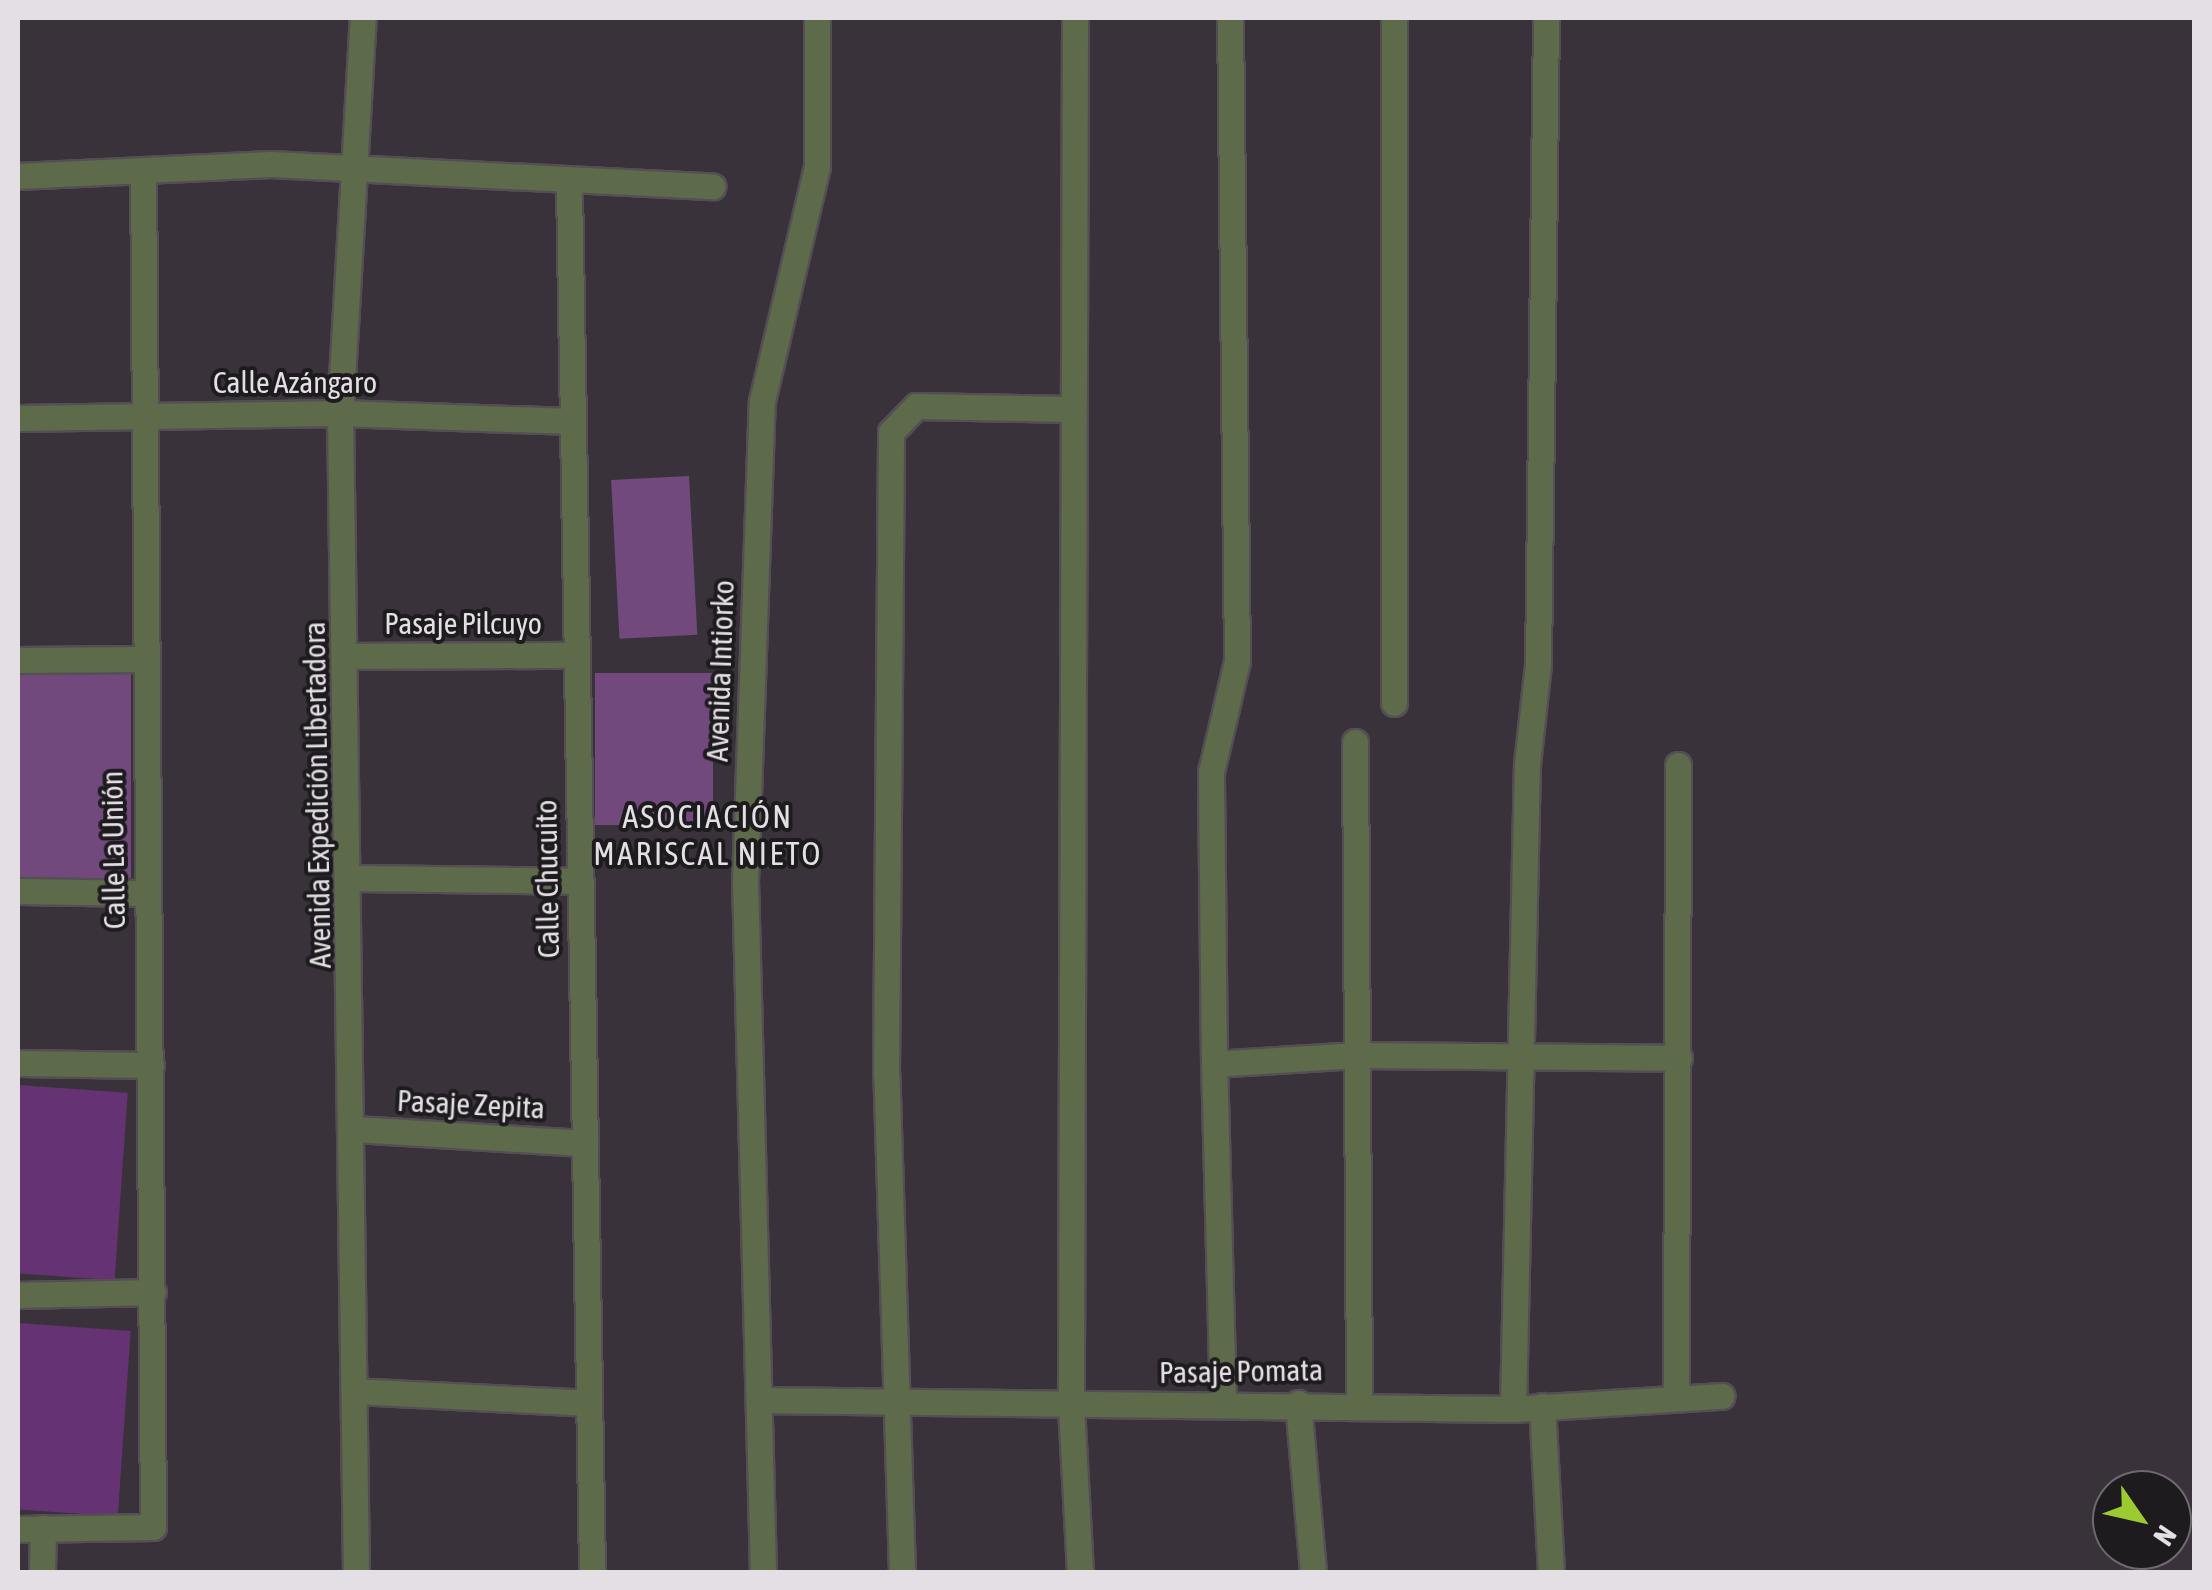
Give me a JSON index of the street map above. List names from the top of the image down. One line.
{"streets":{"street":["Calle Azángaro","Pasaje Pilcuyo","Avenida Intiorko","Avenida Expedición Libertadora","Calle La Unión","Calle Chucuito","Pasaje Zepita","Pasaje Pomata"]},"crossings":[["Calle Azángaro","Avenida Expedición Libertadora"],["Calle Azángaro","Calle La Unión"],["Calle Azángaro","Calle Chucuito"],["Pasaje Pilcuyo","Avenida Expedición Libertadora"],["Pasaje Pilcuyo","Calle Chucuito"],["Avenida Intiorko","Pasaje Pomata"],["Avenida Expedición Libertadora","Pasaje Zepita"],["Calle Chucuito","Pasaje Zepita"]],"districts":["ASOCIACIÓN MARISCAL NIETO"],"north":"bottom right"}
